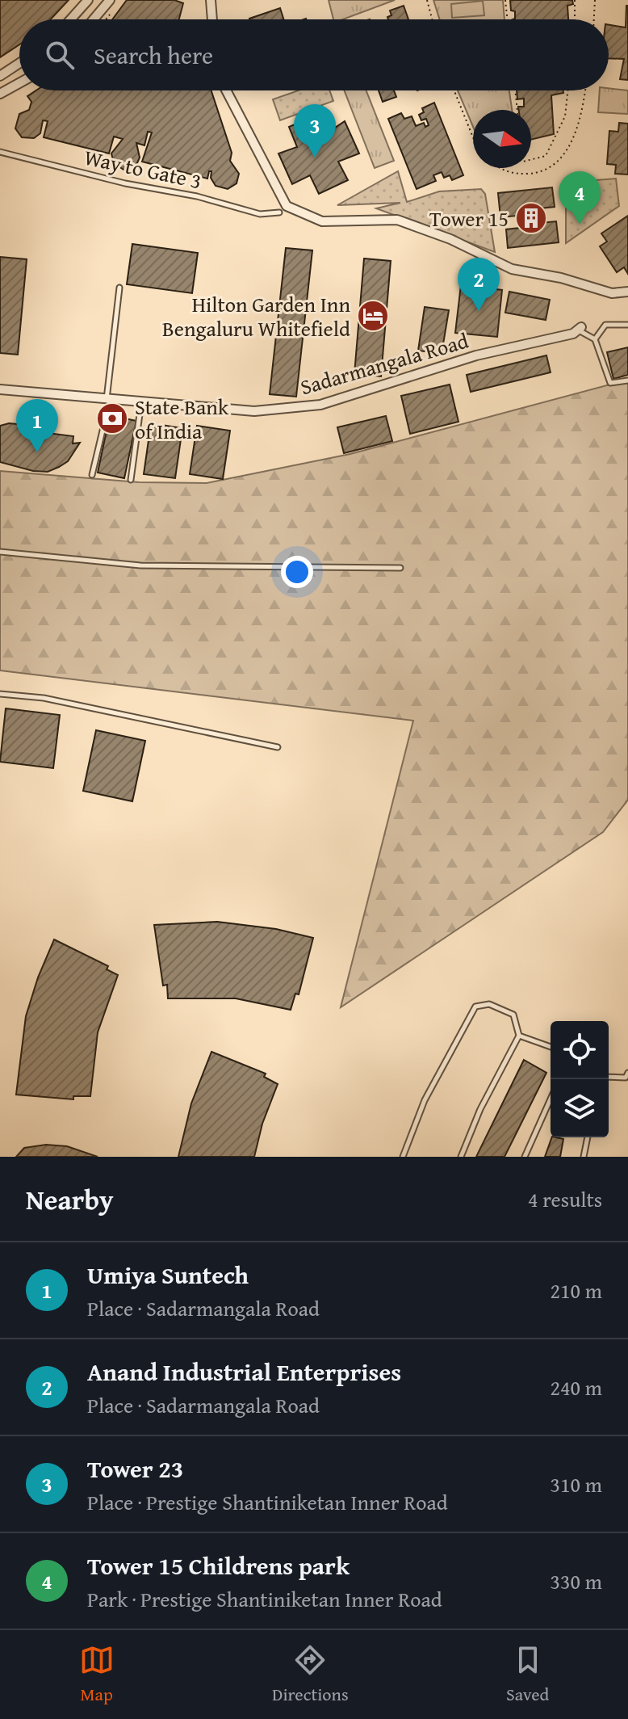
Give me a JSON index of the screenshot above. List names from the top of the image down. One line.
{"streets":{"street":["Sadarmangala Road"],"lane":["Way to Gate 3"]},"places":{"building":["Tower 15"],"hotel":["Hilton Garden Inn Bengaluru Whitefield"],"bank":["State Bank of India"]},"north":"right","page":{"search":"Search here","pins":["3","4","2","1"],"heading":["Nearby","4 results"],"list":[{"mark":"1","name":"Umiya Suntech","note":"Place · Sadarmangala Road","value":"210 m"},{"mark":"2","name":"Anand Industrial Enterprises","note":"Place · Sadarmangala Road","value":"240 m"},{"mark":"3","name":"Tower 23","note":"Place · Prestige Shantiniketan Inner Road","value":"310 m"},{"mark":"4","name":"Tower 15 Childrens park","note":"Park · Prestige Shantiniketan Inner Road","value":"330 m"}],"nav":["Map","Directions","Saved"]}}
